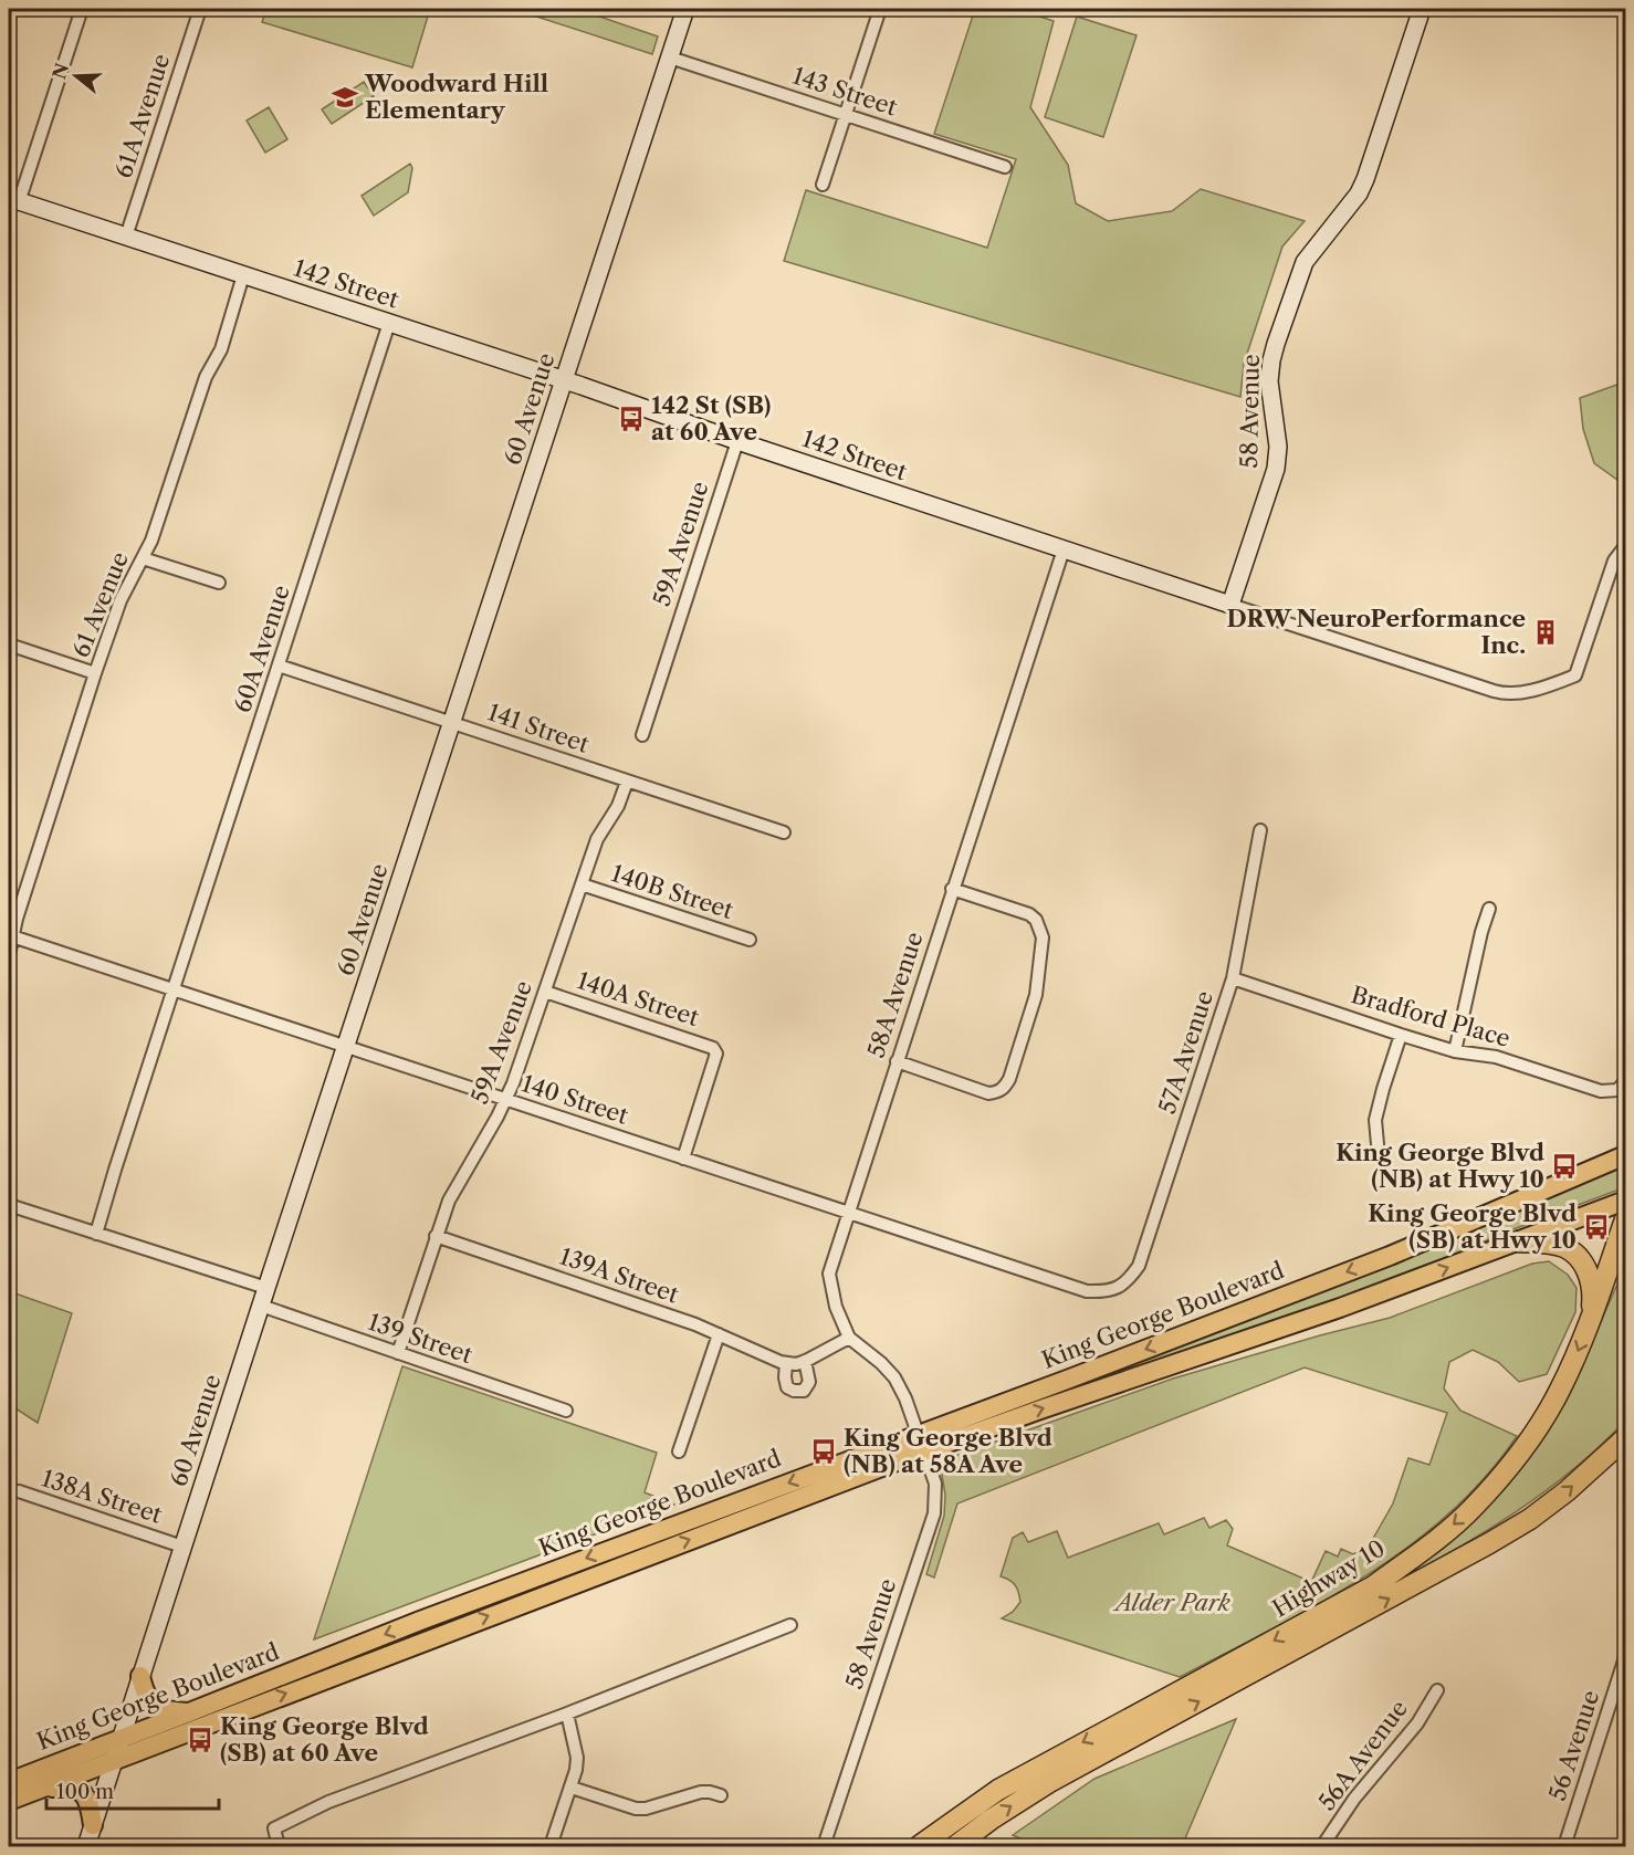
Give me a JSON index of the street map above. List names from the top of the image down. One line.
{"streets":{"highway":["Highway 10"],"main road":["King George Boulevard"],"street":["143 Street","61A Avenue","142 Street","60 Avenue","58 Avenue","59A Avenue","61 Avenue","60A Avenue","141 Street","140B Street","58A Avenue","140A Street","Bradford Place","57A Avenue","140 Street","139A Street","139 Street","138A Street","56 Avenue","56A Avenue"]},"crossings":[["143 Street","60 Avenue"],["61A Avenue","142 Street"],["142 Street","60 Avenue"],["142 Street","58 Avenue"],["142 Street","59A Avenue"],["142 Street","61 Avenue"],["142 Street","60A Avenue"],["142 Street","58A Avenue"],["60 Avenue","141 Street"],["60 Avenue","140 Street"],["60 Avenue","King George Boulevard"],["60 Avenue","139 Street"],["60 Avenue","138A Street"],["58 Avenue","58A Avenue"],["58 Avenue","King George Boulevard"],["59A Avenue","141 Street"],["59A Avenue","140B Street"],["59A Avenue","140A Street"],["59A Avenue","140 Street"],["59A Avenue","139A Street"],["59A Avenue","139 Street"],["61 Avenue","140 Street"],["60A Avenue","141 Street"],["60A Avenue","140 Street"],["58A Avenue","140 Street"],["58A Avenue","139A Street"],["58A Avenue","King George Boulevard"],["140A Street","140 Street"],["Bradford Place","57A Avenue"],["57A Avenue","140 Street"]],"parks":["Alder Park"],"places":{"school or university":["Woodward Hill Elementary"],"bus stop":["142 St (SB) at 60 Ave","King George Blvd (NB) at Hwy 10","King George Blvd (SB) at Hwy 10","King George Blvd (NB) at 58A Ave","King George Blvd (SB) at 60 Ave"],"building":["DRW NeuroPerformance Inc."]},"scale_bar":"100 m","north":"left"}
